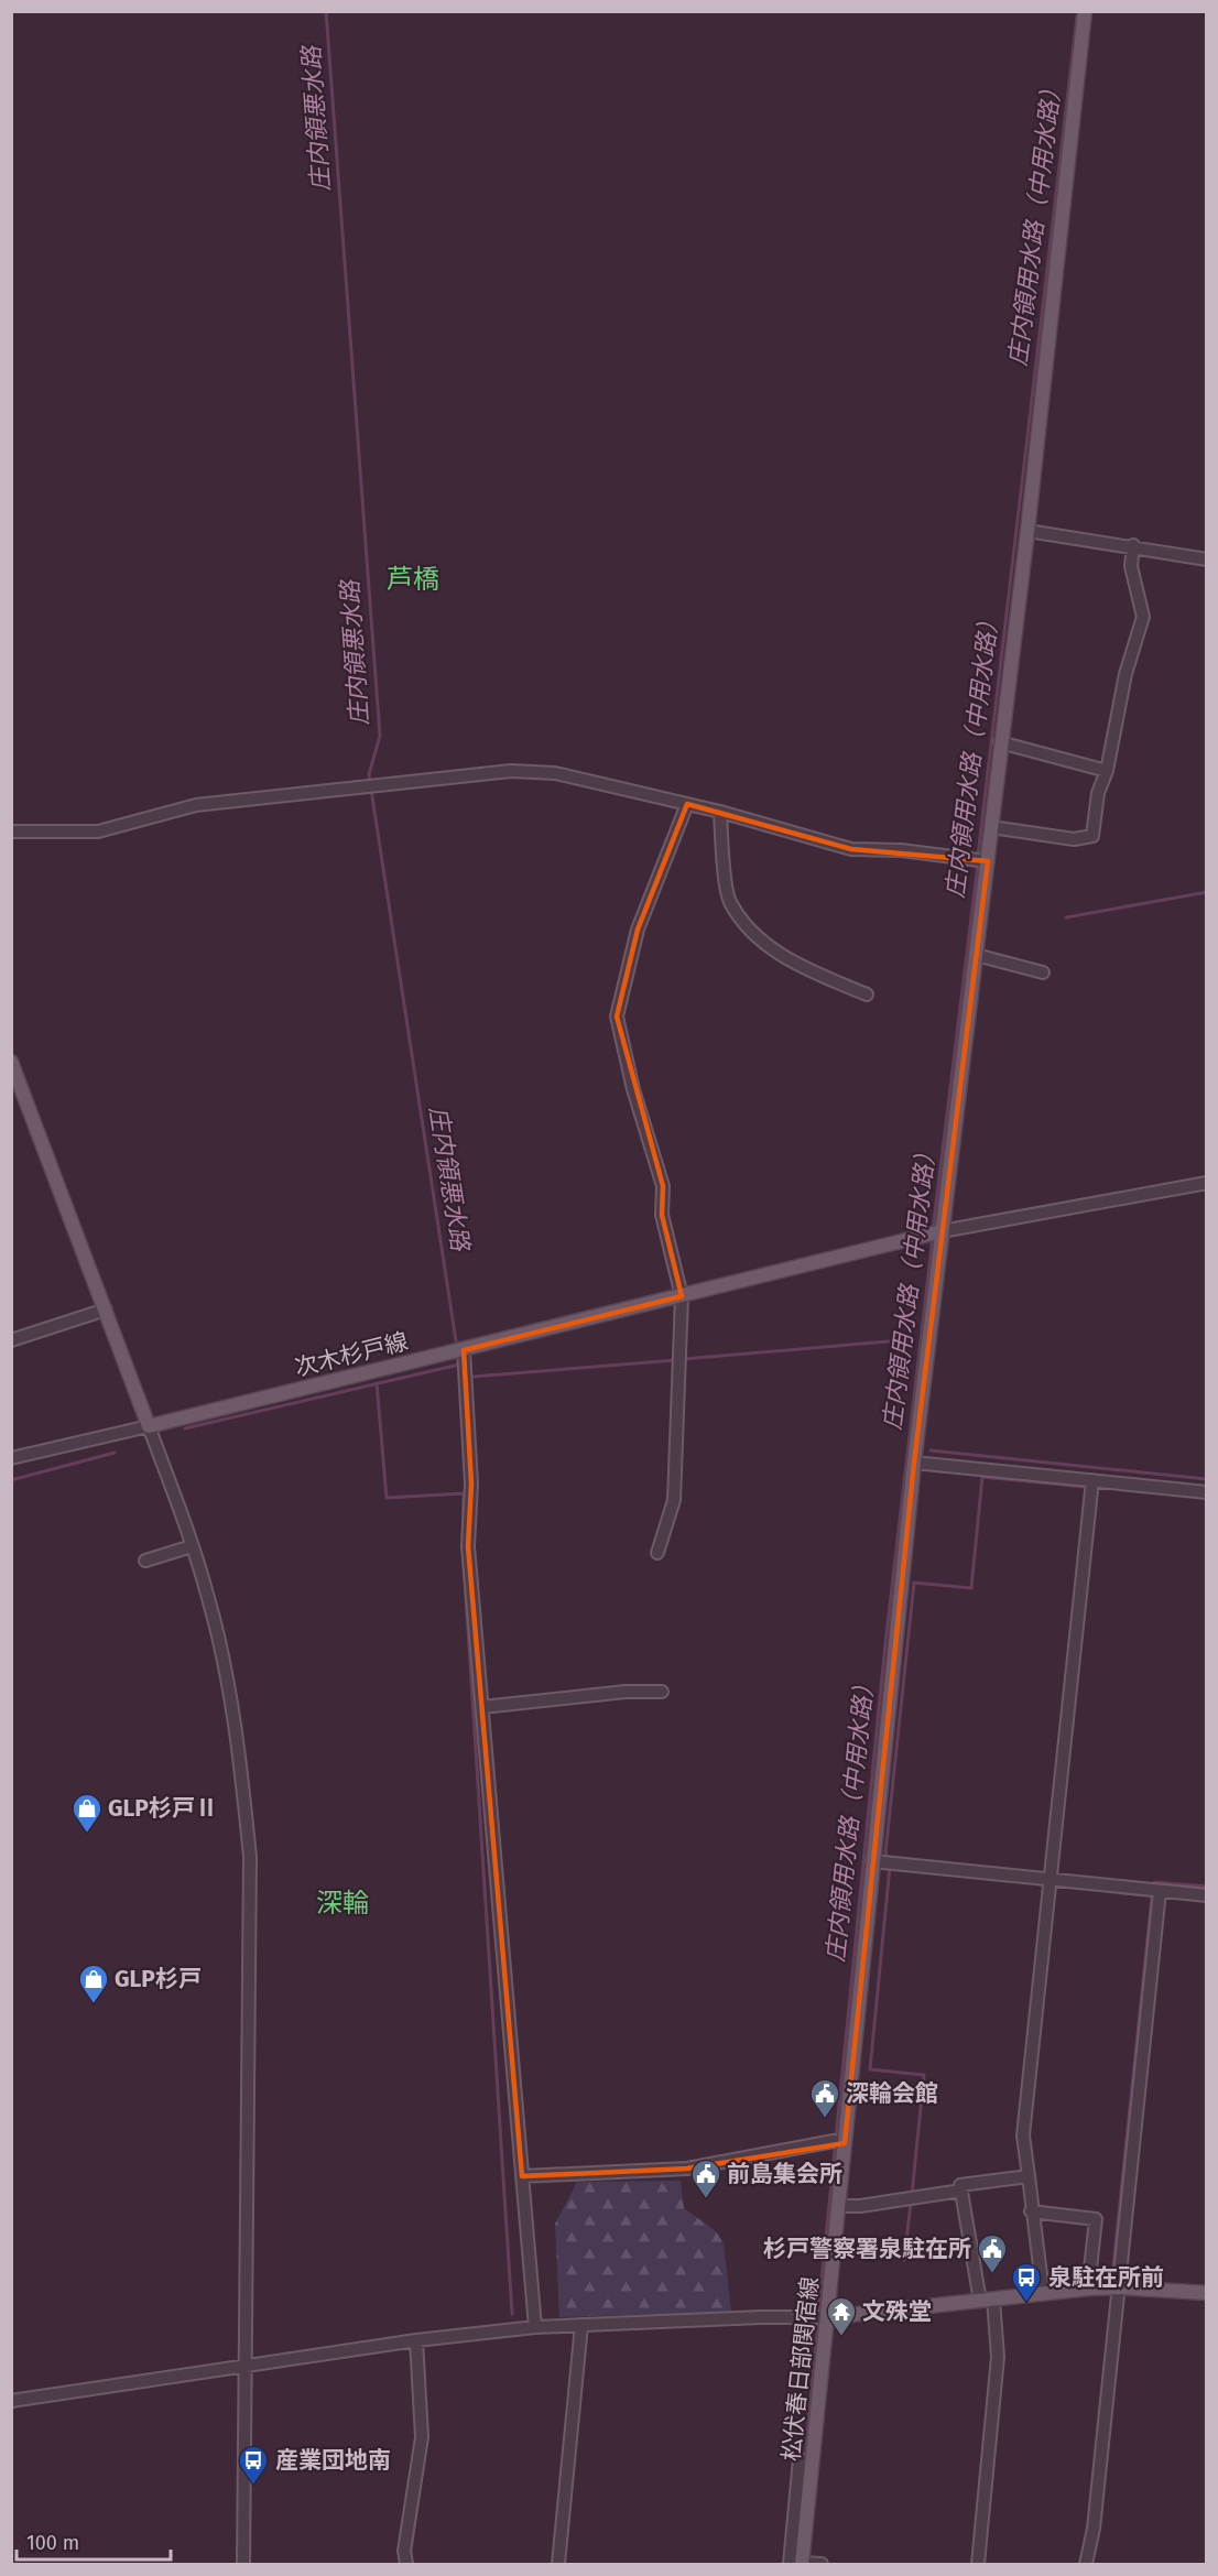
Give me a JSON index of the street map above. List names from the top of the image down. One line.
{"streets":{"main road":["次木杉戸線","松伏春日部関宿線"]},"crossings":[["次木杉戸線","松伏春日部関宿線"]],"districts":["芦橋","深輪"],"water":["庄内領悪水路","庄内領用水路（中用水路）"],"places":{"shop":["GLP杉戸Ⅱ","GLP杉戸"],"public building":["深輪会館","前島集会所","杉戸警察署泉駐在所"],"bus stop":["泉駐在所前","産業団地南"],"temple":["文殊堂"]},"scale_bar":"100 m"}
